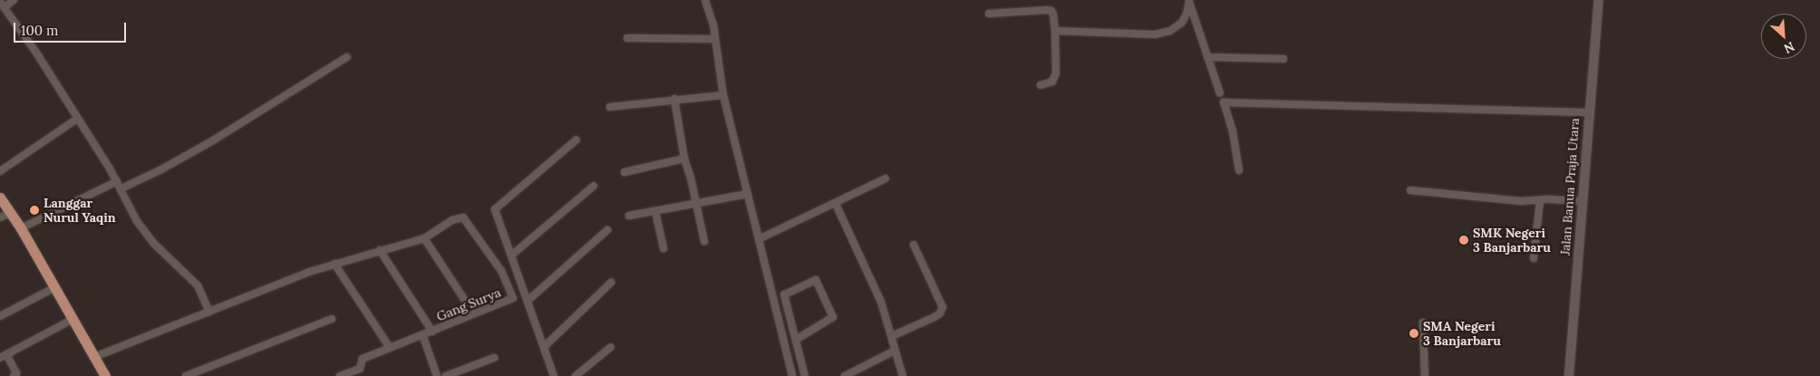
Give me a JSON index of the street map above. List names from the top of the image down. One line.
{"streets":{"street":["Jalan Banua Praja Utara","Gang Surya"]},"places":["Langgar Nurul Yaqin","SMK Negeri 3 Banjarbaru","SMA Negeri 3 Banjarbaru"],"scale_bar":"100 m","north":"bottom right"}
